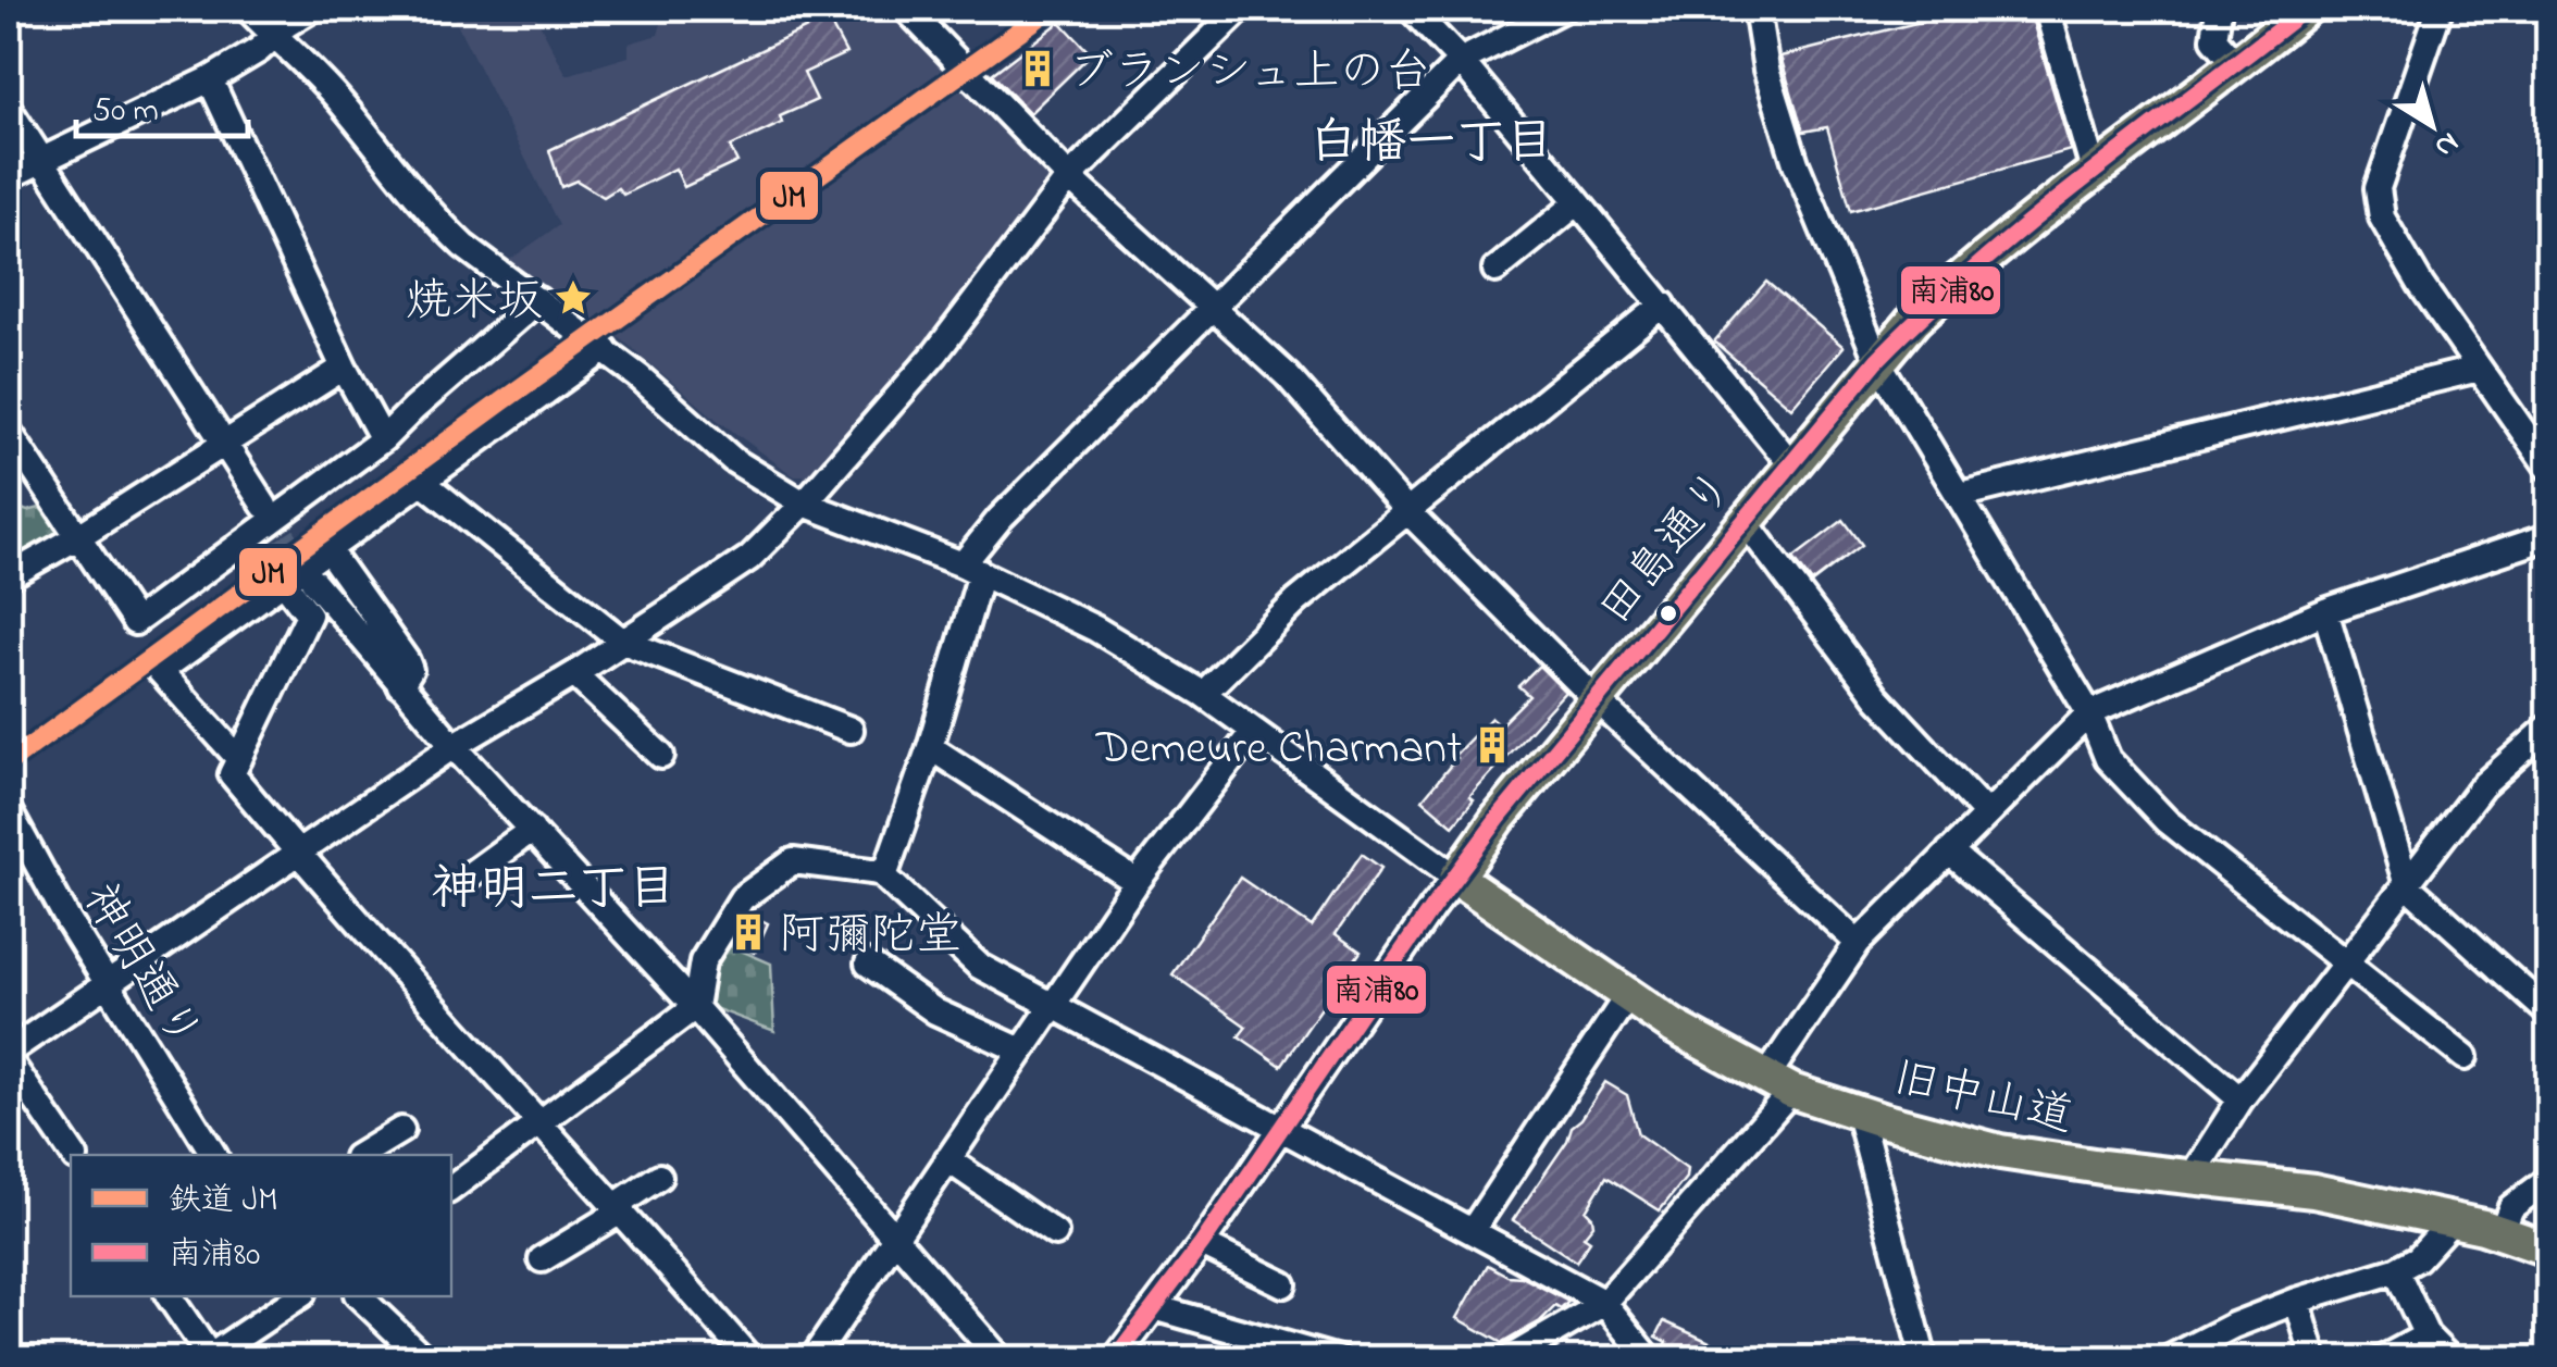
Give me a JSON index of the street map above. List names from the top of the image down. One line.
{"streets":{"main road":["田島通り","旧中山道"],"street":["神明通り"]},"crossings":[["田島通り","旧中山道"]],"districts":["白幡一丁目","神明二丁目"],"places":{"building":["ブランシュ上の台","Demeure Charmant","阿彌陀堂"],"place":["焼米坂"]},"lines":["rail line JM","transit line 南浦80"],"legend":["鉄道 JM","南浦80"],"scale_bar":"50 m","north":"bottom right"}
